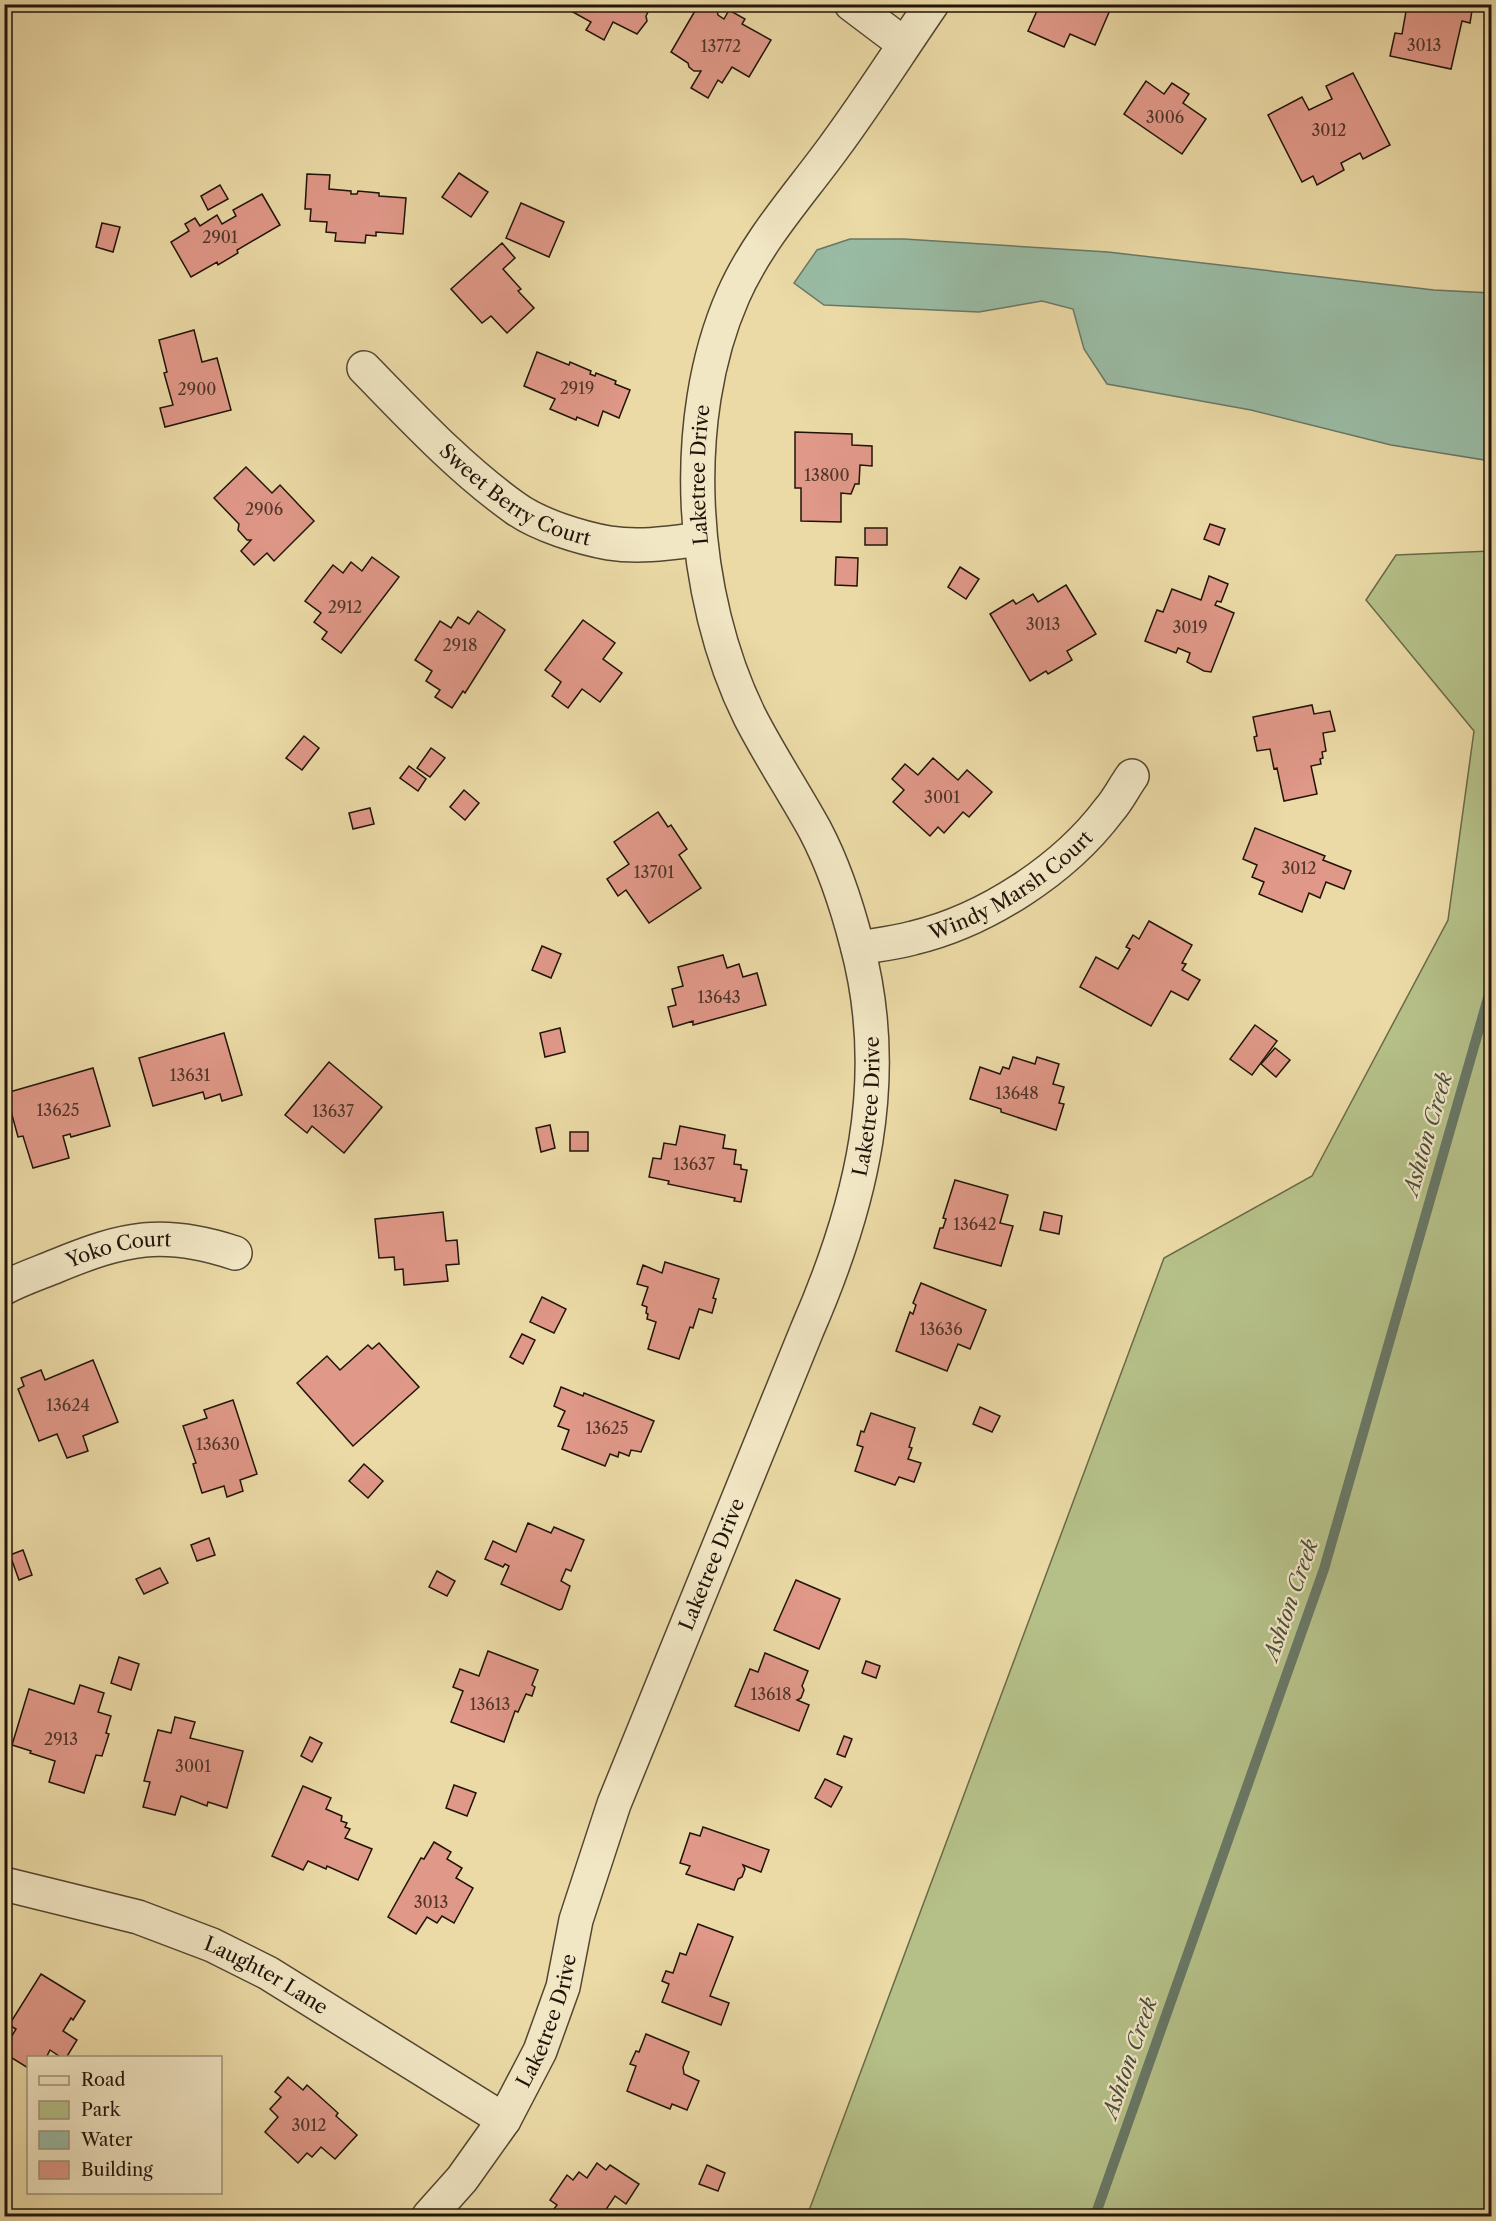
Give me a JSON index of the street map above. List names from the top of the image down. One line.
{"streets":{"street":["Laketree Drive","Sweet Berry Court","Windy Marsh Court","Yoko Court","Laughter Lane"]},"crossings":[["Laketree Drive","Sweet Berry Court"],["Laketree Drive","Windy Marsh Court"],["Laketree Drive","Laughter Lane"]],"water":["Ashton Creek"],"house_numbers":["3013","13772","3006","3012","2901","2919","2900","13800","2906","2912","3013","3019","2918","3001","3012","13701","13643","13631","13648","13625","13637","13637","13642","13636","13624","13625","13630","13618","13613","2913","3001","3013","3012"],"legend":["Road","Park","Water","Building"]}
